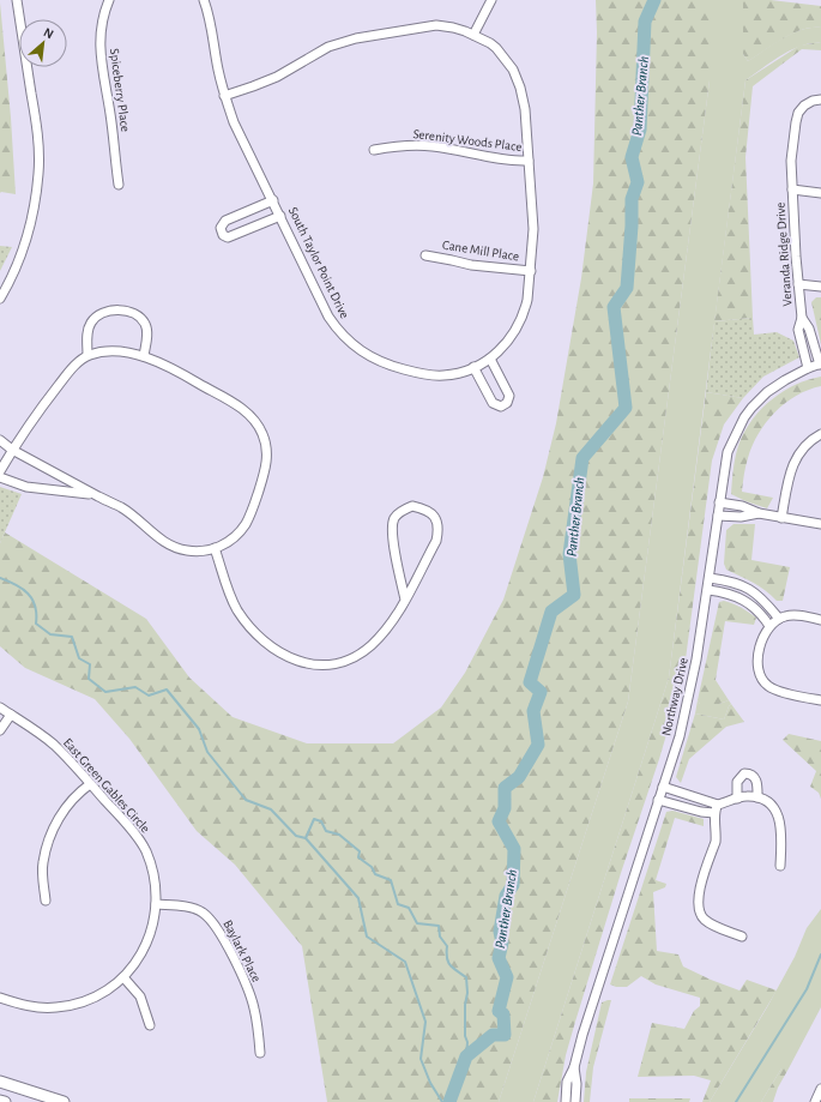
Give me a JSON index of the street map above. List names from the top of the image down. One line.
{"streets":{"street":["Spiceberry Place","Serenity Woods Place","Cane Mill Place","Veranda Ridge Drive","South Taylor Point Drive","Northway Drive","East Green Gables Circle","Baylark Place"]},"crossings":[["Serenity Woods Place","South Taylor Point Drive"],["Cane Mill Place","South Taylor Point Drive"],["Veranda Ridge Drive","Northway Drive"],["East Green Gables Circle","Baylark Place"]],"water":["Panther Branch"],"north":"top right"}
